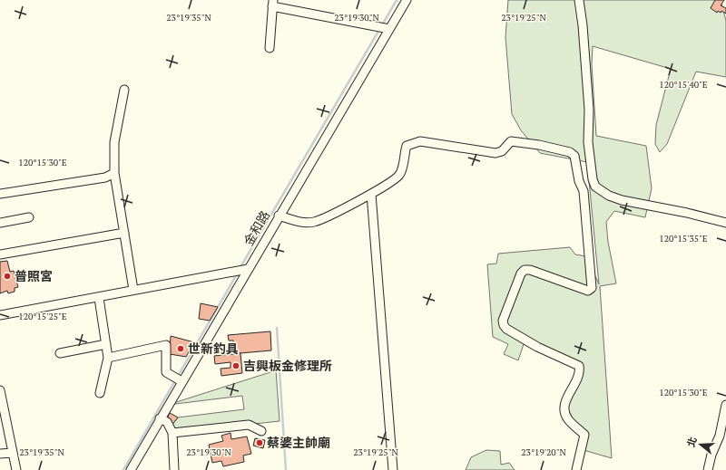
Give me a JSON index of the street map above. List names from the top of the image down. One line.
{"streets":{"street":["金和路"]},"places":["普照宮","世新釣具","吉興板金修理所","蔡婆主帥廟"],"north":"left","coordinates":["23°19'35\"N","23°19'30\"N","23°19'25\"N","120°15'40\"E","120°15'30\"E","120°15'35\"E","120°15'25\"E","23°19'20\"N"]}
